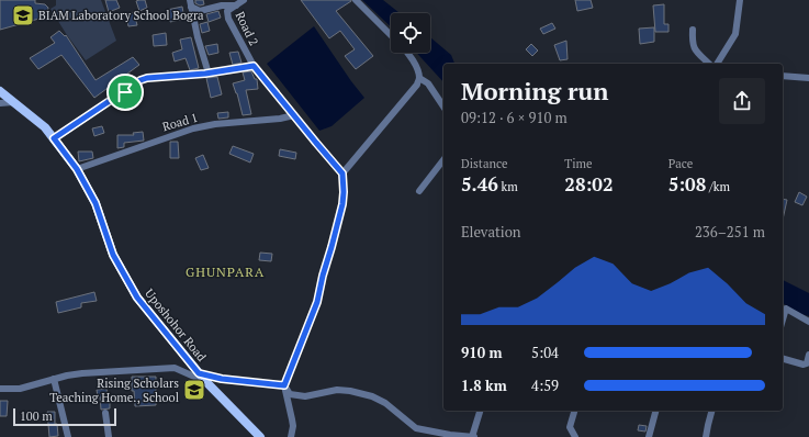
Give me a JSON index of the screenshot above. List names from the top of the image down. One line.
{"streets":{"main road":["Uposhohor Road"],"street":["Road 2","Road 1"]},"crossings":[["Road 1","Uposhohor Road"]],"districts":["GHUNPARA"],"places":{"school or university":["BIAM Laboratory School Bogra","Rising Scholars Teaching Home., School"]},"scale_bar":"100 m","page":{"heading":["Morning run","09:12 · 6 × 910 m"],"stats":[["Distance","5.46 km"],["Time","28:02"],["Pace","5:08 /km"]],"chart":["Elevation","236–251 m"],"list":[{"name":"910 m","note":"5:04"},{"name":"1.8 km","note":"4:59"}],"scale":"100 m"}}
